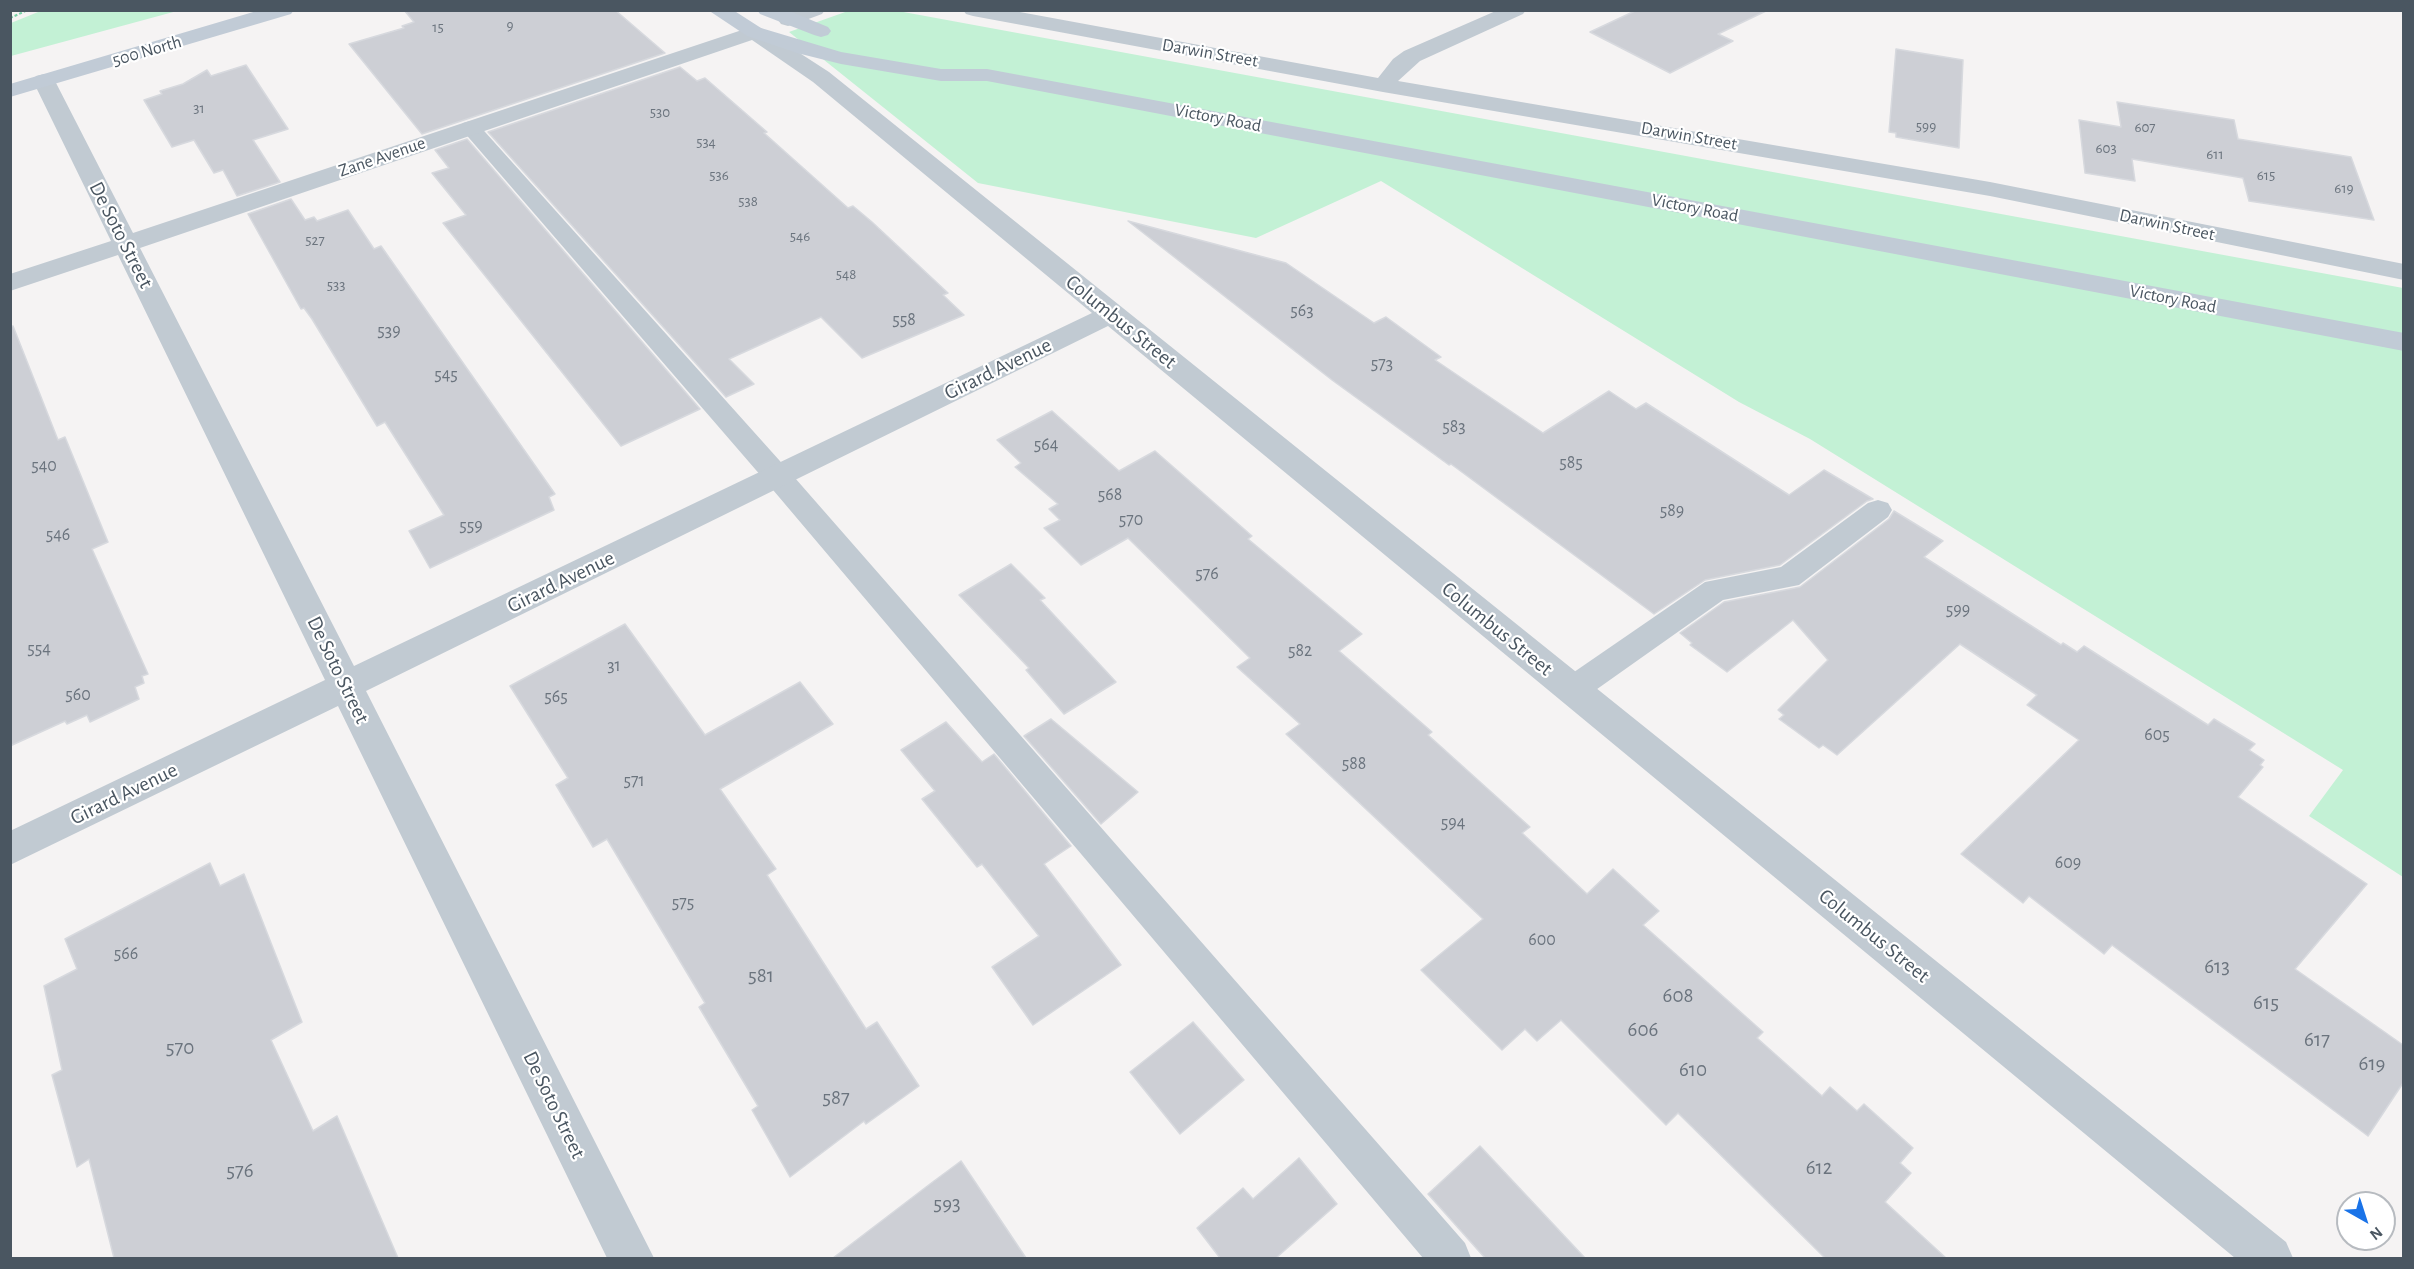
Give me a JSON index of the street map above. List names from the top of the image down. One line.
{"streets":{"main road":["500 North","Victory Road","Columbus Street"],"street":["Darwin Street","Zane Avenue","De Soto Street","Girard Avenue"]},"crossings":[["500 North","De Soto Street"],["Victory Road","Zane Avenue"],["Victory Road","Columbus Street"],["Zane Avenue","De Soto Street"],["Zane Avenue","Columbus Street"],["De Soto Street","Girard Avenue"],["Columbus Street","Girard Avenue"]],"house_numbers":["9","15","31","530","599","607","534","603","611","536","615","619","538","546","527","548","533","563","558","539","573","545","583","564","585","540","568","589","570","559","546","576","599","554","582","31","560","565","605","588","571","594","609","575","600","566","613","581","608","615","606","617","570","619","610","587","612","576","593"],"north":"bottom right"}
